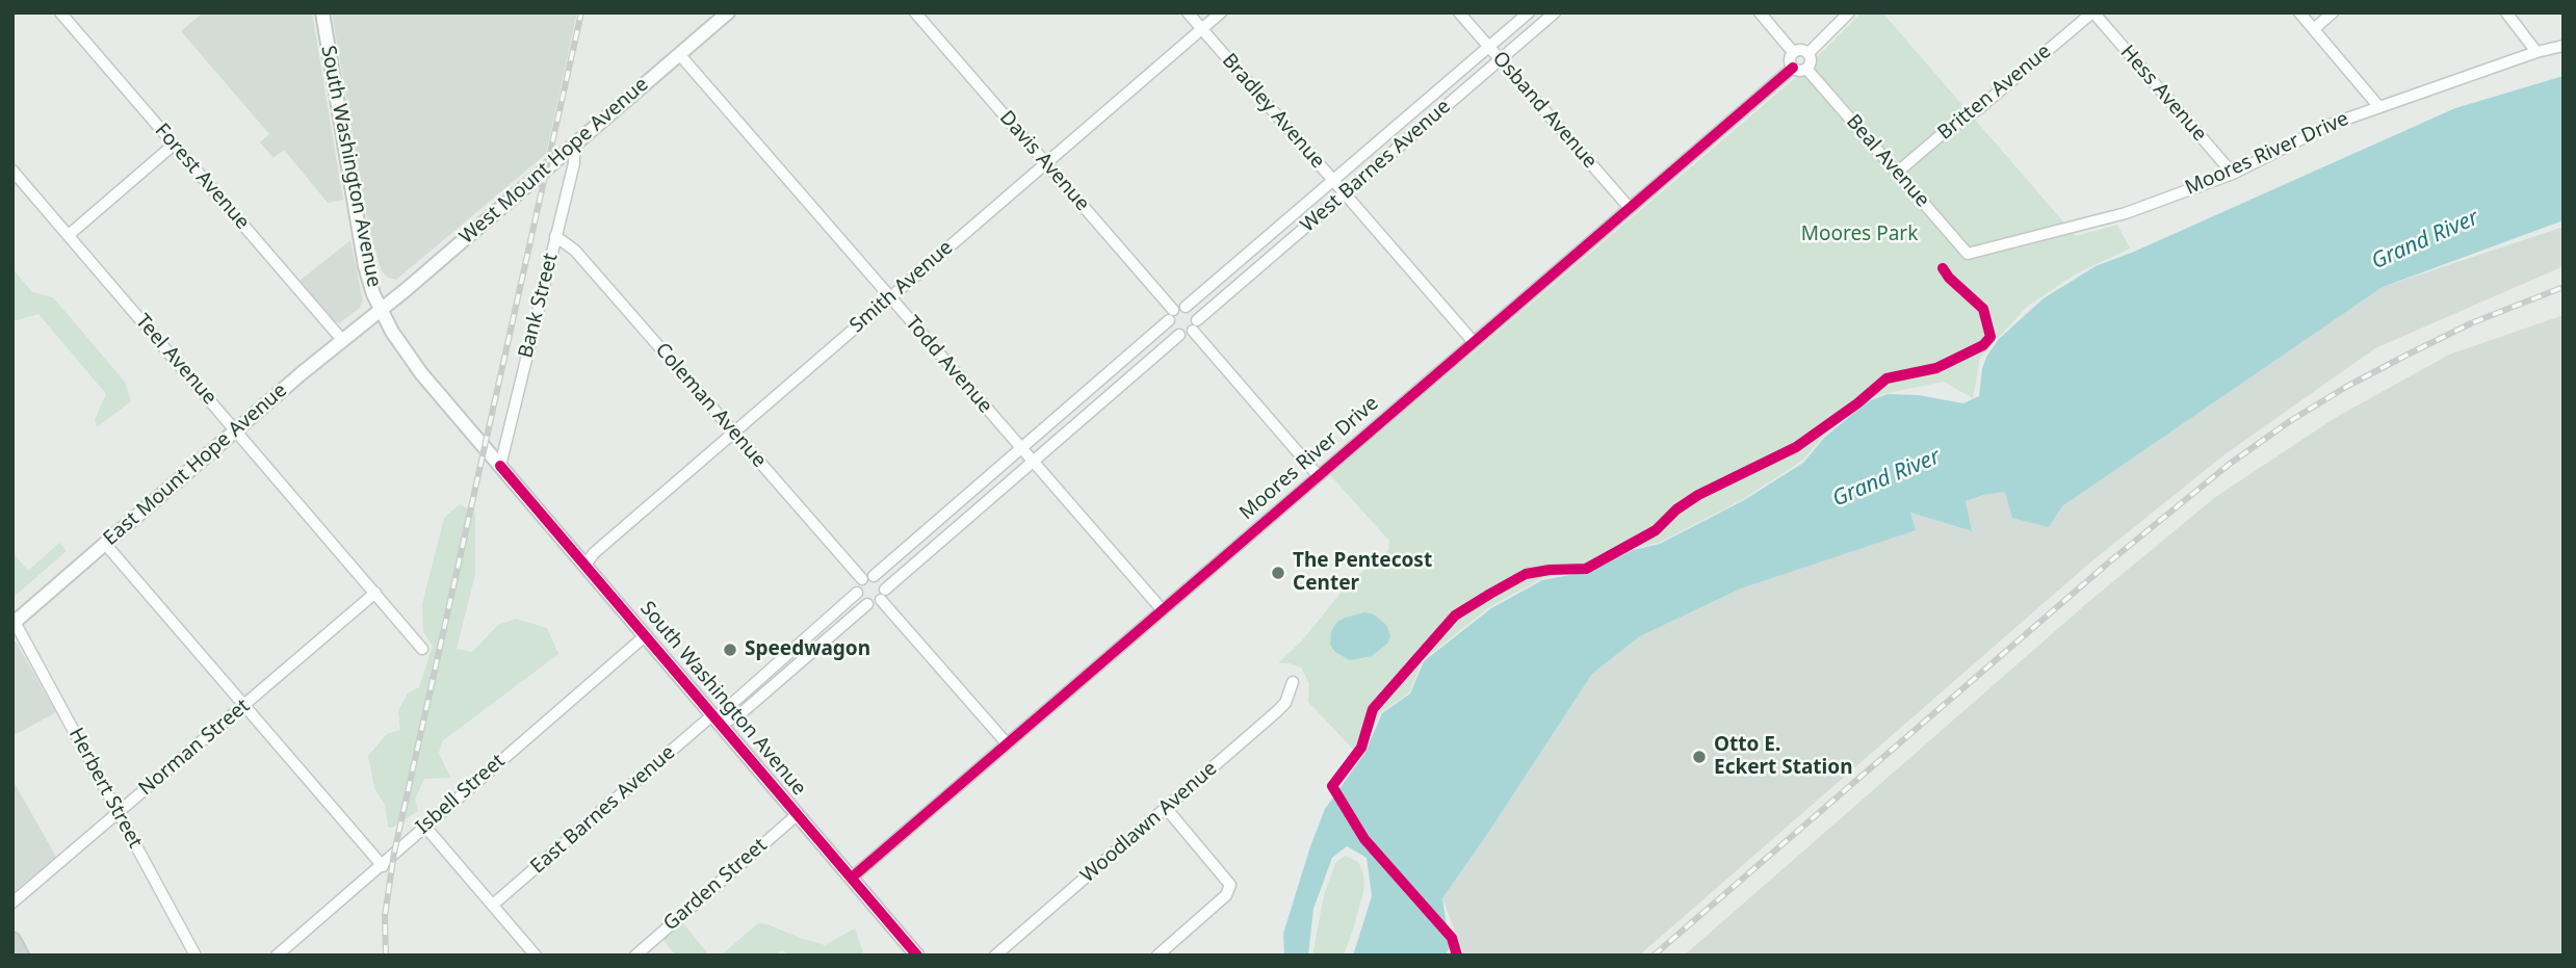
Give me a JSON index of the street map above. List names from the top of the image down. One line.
{"streets":{"street":["Britten Avenue","Hess Avenue","Osband Avenue","Bradley Avenue","Moores River Drive","West Mount Hope Avenue","Davis Avenue","Beal Avenue","South Washington Avenue","West Barnes Avenue","Forest Avenue","Smith Avenue","Bank Street","Teel Avenue","Todd Avenue","Coleman Avenue","East Mount Hope Avenue","Norman Street","Herbert Street","Isbell Street","East Barnes Avenue","Woodlawn Avenue","Garden Street"]},"crossings":[["Britten Avenue","Hess Avenue"],["Britten Avenue","Beal Avenue"],["Hess Avenue","Moores River Drive"],["Osband Avenue","Moores River Drive"],["Osband Avenue","West Barnes Avenue"],["Bradley Avenue","Moores River Drive"],["Bradley Avenue","West Barnes Avenue"],["Bradley Avenue","Smith Avenue"],["Moores River Drive","Beal Avenue"],["Moores River Drive","South Washington Avenue"],["Moores River Drive","Todd Avenue"],["West Mount Hope Avenue","South Washington Avenue"],["West Mount Hope Avenue","Bank Street"],["West Mount Hope Avenue","Todd Avenue"],["West Mount Hope Avenue","East Mount Hope Avenue"],["Davis Avenue","West Barnes Avenue"],["Davis Avenue","Smith Avenue"],["South Washington Avenue","Smith Avenue"],["South Washington Avenue","Bank Street"],["South Washington Avenue","East Mount Hope Avenue"],["South Washington Avenue","Isbell Street"],["South Washington Avenue","East Barnes Avenue"],["South Washington Avenue","Garden Street"],["Forest Avenue","East Mount Hope Avenue"],["Smith Avenue","Todd Avenue"],["Smith Avenue","Coleman Avenue"],["Bank Street","Coleman Avenue"],["Teel Avenue","East Mount Hope Avenue"],["Teel Avenue","Norman Street"],["East Mount Hope Avenue","Herbert Street"],["Norman Street","Herbert Street"]],"water":["Grand River"],"parks":["Moores Park"],"places":["The Pentecost Center","Speedwagon","Otto E. Eckert Station"]}
